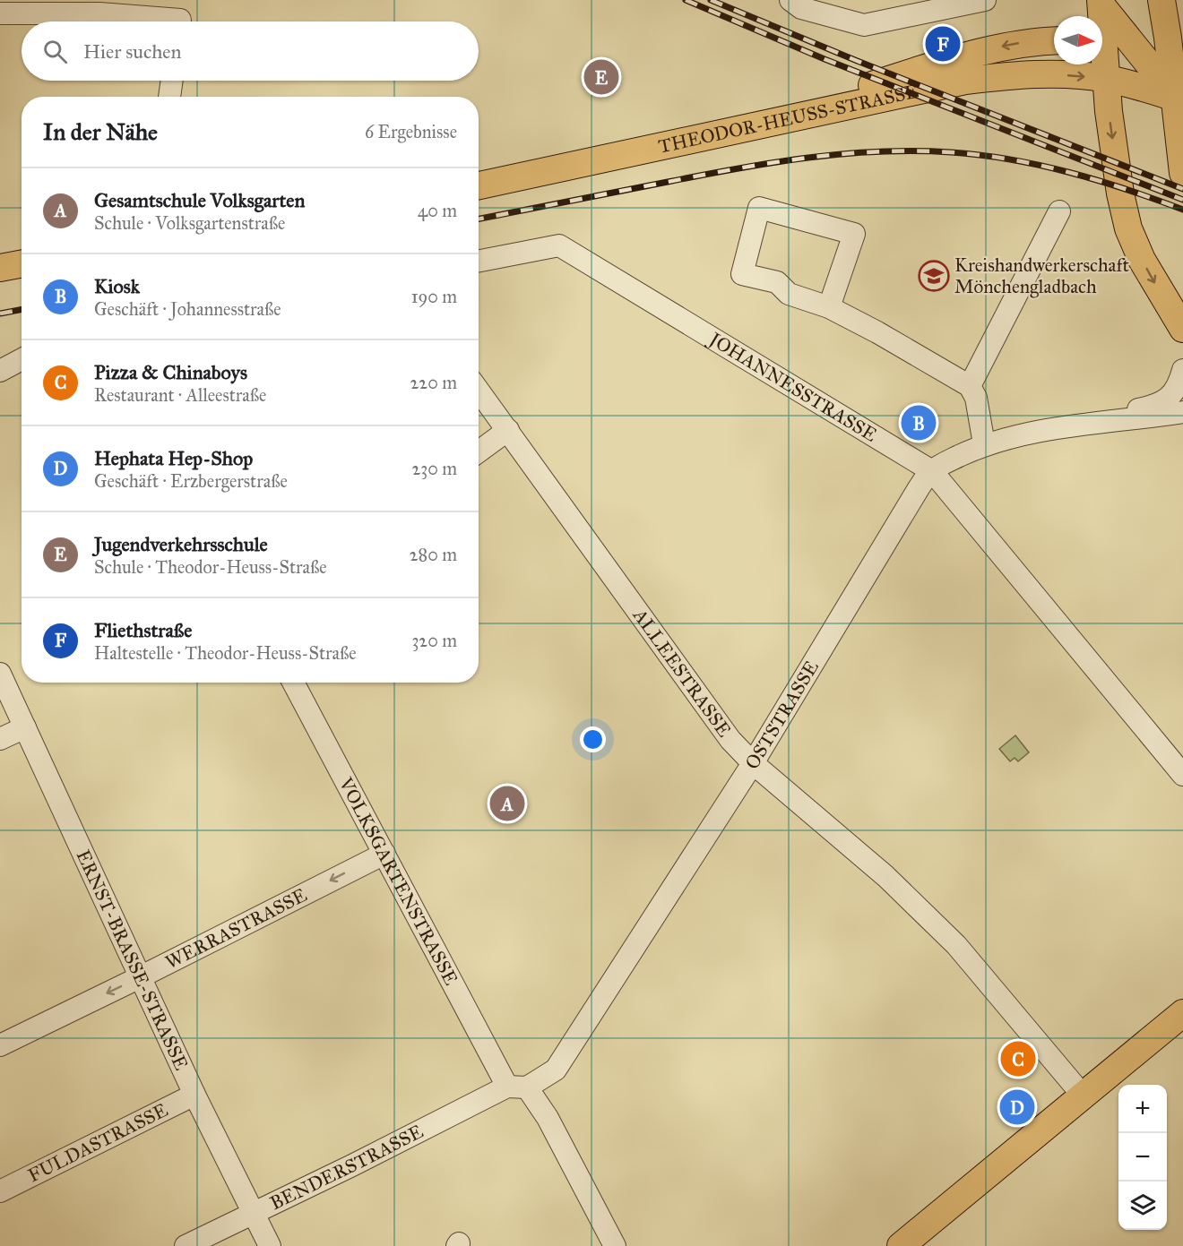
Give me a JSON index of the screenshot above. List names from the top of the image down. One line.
{"streets":{"main road":["THEODOR-HEUSS-STRASSE"],"street":["JOHANNESSTRASSE","ALLEESTRASSE","OSTSTRASSE","VOLKSGARTENSTRASSE","WERRASTRASSE","ERNST-BRASSE-STRASSE","FULDASTRASSE","BENDERSTRASSE"]},"crossings":[["JOHANNESSTRASSE","OSTSTRASSE"],["ALLEESTRASSE","OSTSTRASSE"],["OSTSTRASSE","VOLKSGARTENSTRASSE"],["OSTSTRASSE","BENDERSTRASSE"],["VOLKSGARTENSTRASSE","WERRASTRASSE"],["VOLKSGARTENSTRASSE","BENDERSTRASSE"],["WERRASTRASSE","ERNST-BRASSE-STRASSE"],["ERNST-BRASSE-STRASSE","FULDASTRASSE"],["ERNST-BRASSE-STRASSE","BENDERSTRASSE"]],"one_way":["WERRASTRASSE"],"places":{"school or university":["Kreishandwerkerschaft Mönchengladbach"]},"north":"right","page":{"search":"Hier suchen","pins":["F","E","B","A","C","D"],"heading":["In der Nähe","6 Ergebnisse"],"list":[{"mark":"A","name":"Gesamtschule Volksgarten","note":"Schule · Volksgartenstraße","value":"40 m"},{"mark":"B","name":"Kiosk","note":"Geschäft · Johannesstraße","value":"190 m"},{"mark":"C","name":"Pizza & Chinaboys","note":"Restaurant · Alleestraße","value":"220 m"},{"mark":"D","name":"Hephata Hep-Shop","note":"Geschäft · Erzbergerstraße","value":"230 m"},{"mark":"E","name":"Jugendverkehrsschule","note":"Schule · Theodor-Heuss-Straße","value":"280 m"},{"mark":"F","name":"Fliethstraße","note":"Haltestelle · Theodor-Heuss-Straße","value":"320 m"}],"map_buttons":["+","−"]}}
